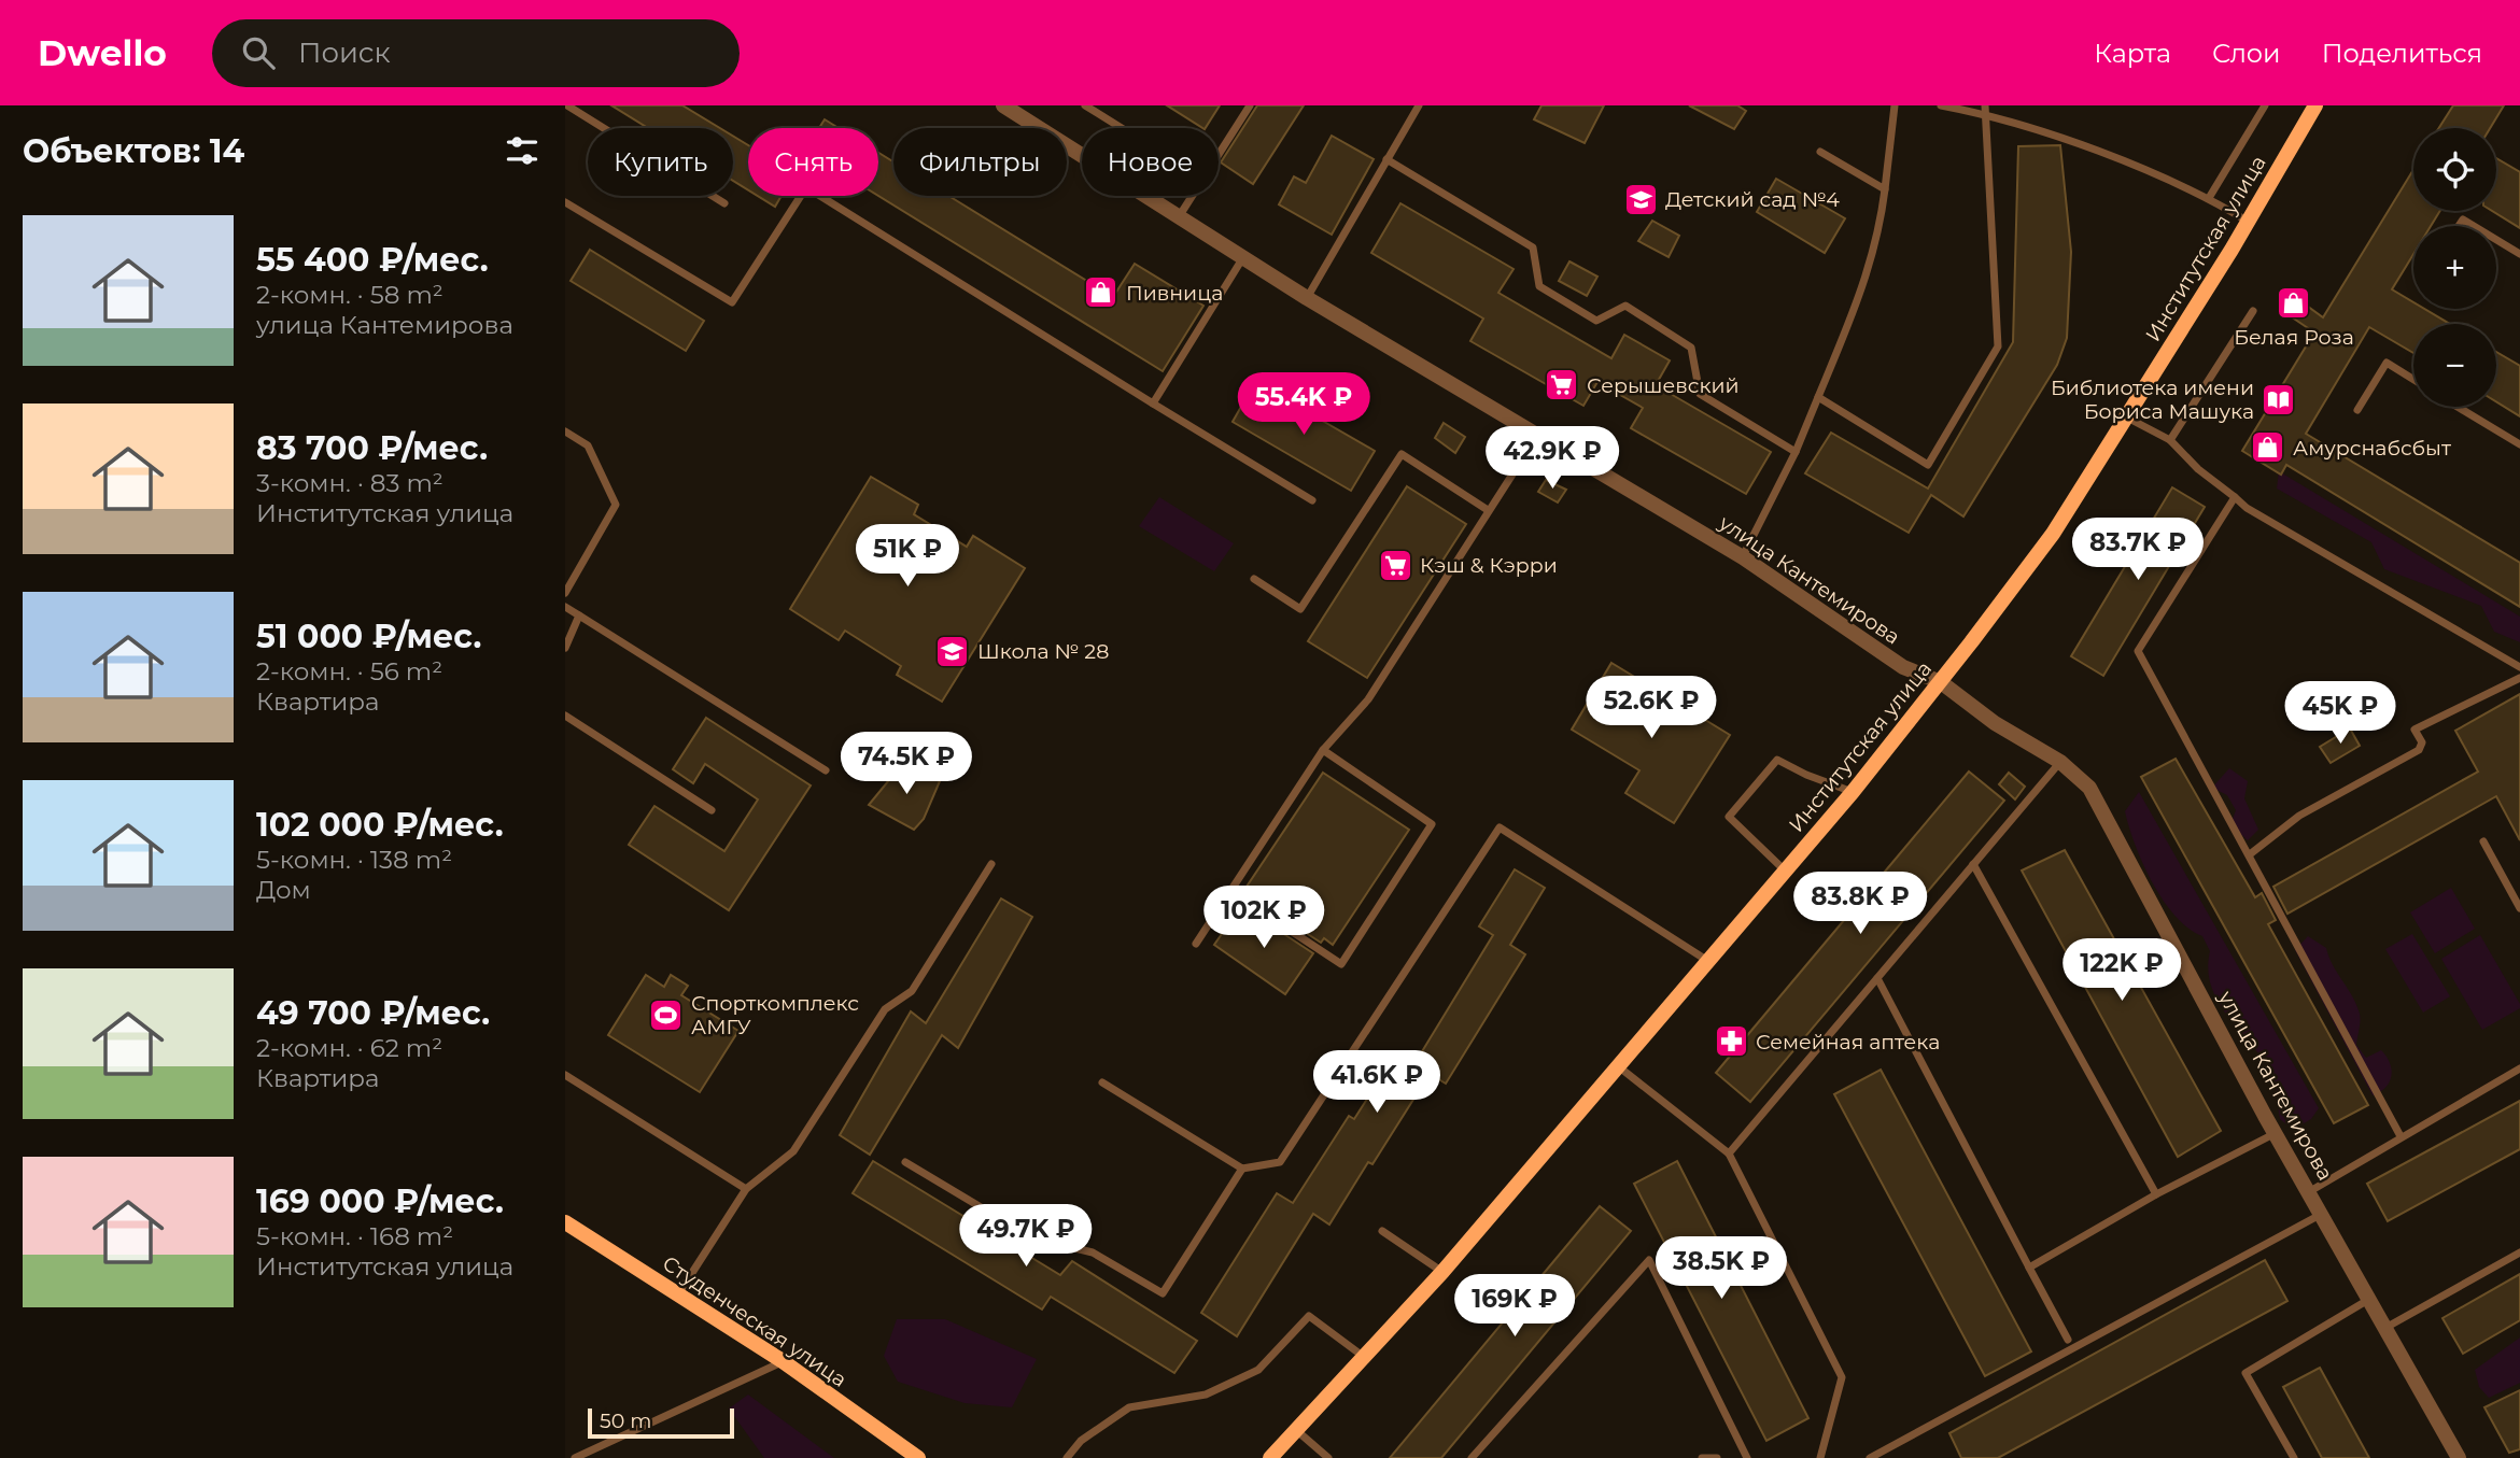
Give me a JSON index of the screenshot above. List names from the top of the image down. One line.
{"streets":{"main road":["Институтская улица","Студенческая улица"],"street":["улица Кантемирова"]},"crossings":[["Институтская улица","улица Кантемирова"]],"places":{"school or university":["Детский сад №4","Школа № 28"],"shop":["Пивница","Белая Роза","Амурснабсбыт"],"supermarket":["Серышевский","Кэш & Кэрри"],"library":["Библиотека имени Бориса Машука"],"sports":["Спорткомплекс АМГУ"],"pharmacy":["Семейная аптека"]},"scale_bar":"50 m","page":{"header":"Dwello","search":"Поиск","nav":["Карта","Слои","Поделиться"],"heading":"Объектов: 14","map_buttons":["+","−"],"chip":["Купить","Снять","Фильтры","Новое"],"list":[{"name":"55 400 ₽/мес.","note":"2-комн. · 58 m² · улица Кантемирова"},{"name":"83 700 ₽/мес.","note":"3-комн. · 83 m² · Институтская улица"},{"name":"51 000 ₽/мес.","note":"2-комн. · 56 m² · Квартира"},{"name":"102 000 ₽/мес.","note":"5-комн. · 138 m² · Дом"},{"name":"49 700 ₽/мес.","note":"2-комн. · 62 m² · Квартира"},{"name":"169 000 ₽/мес.","note":"5-комн. · 168 m² · Институтская улица"}],"price":["55.4K ₽","42.9K ₽","83.7K ₽","51K ₽","52.6K ₽","45K ₽","74.5K ₽","83.8K ₽","102K ₽","122K ₽","41.6K ₽","49.7K ₽","38.5K ₽","169K ₽"],"scale":"50 m"}}
